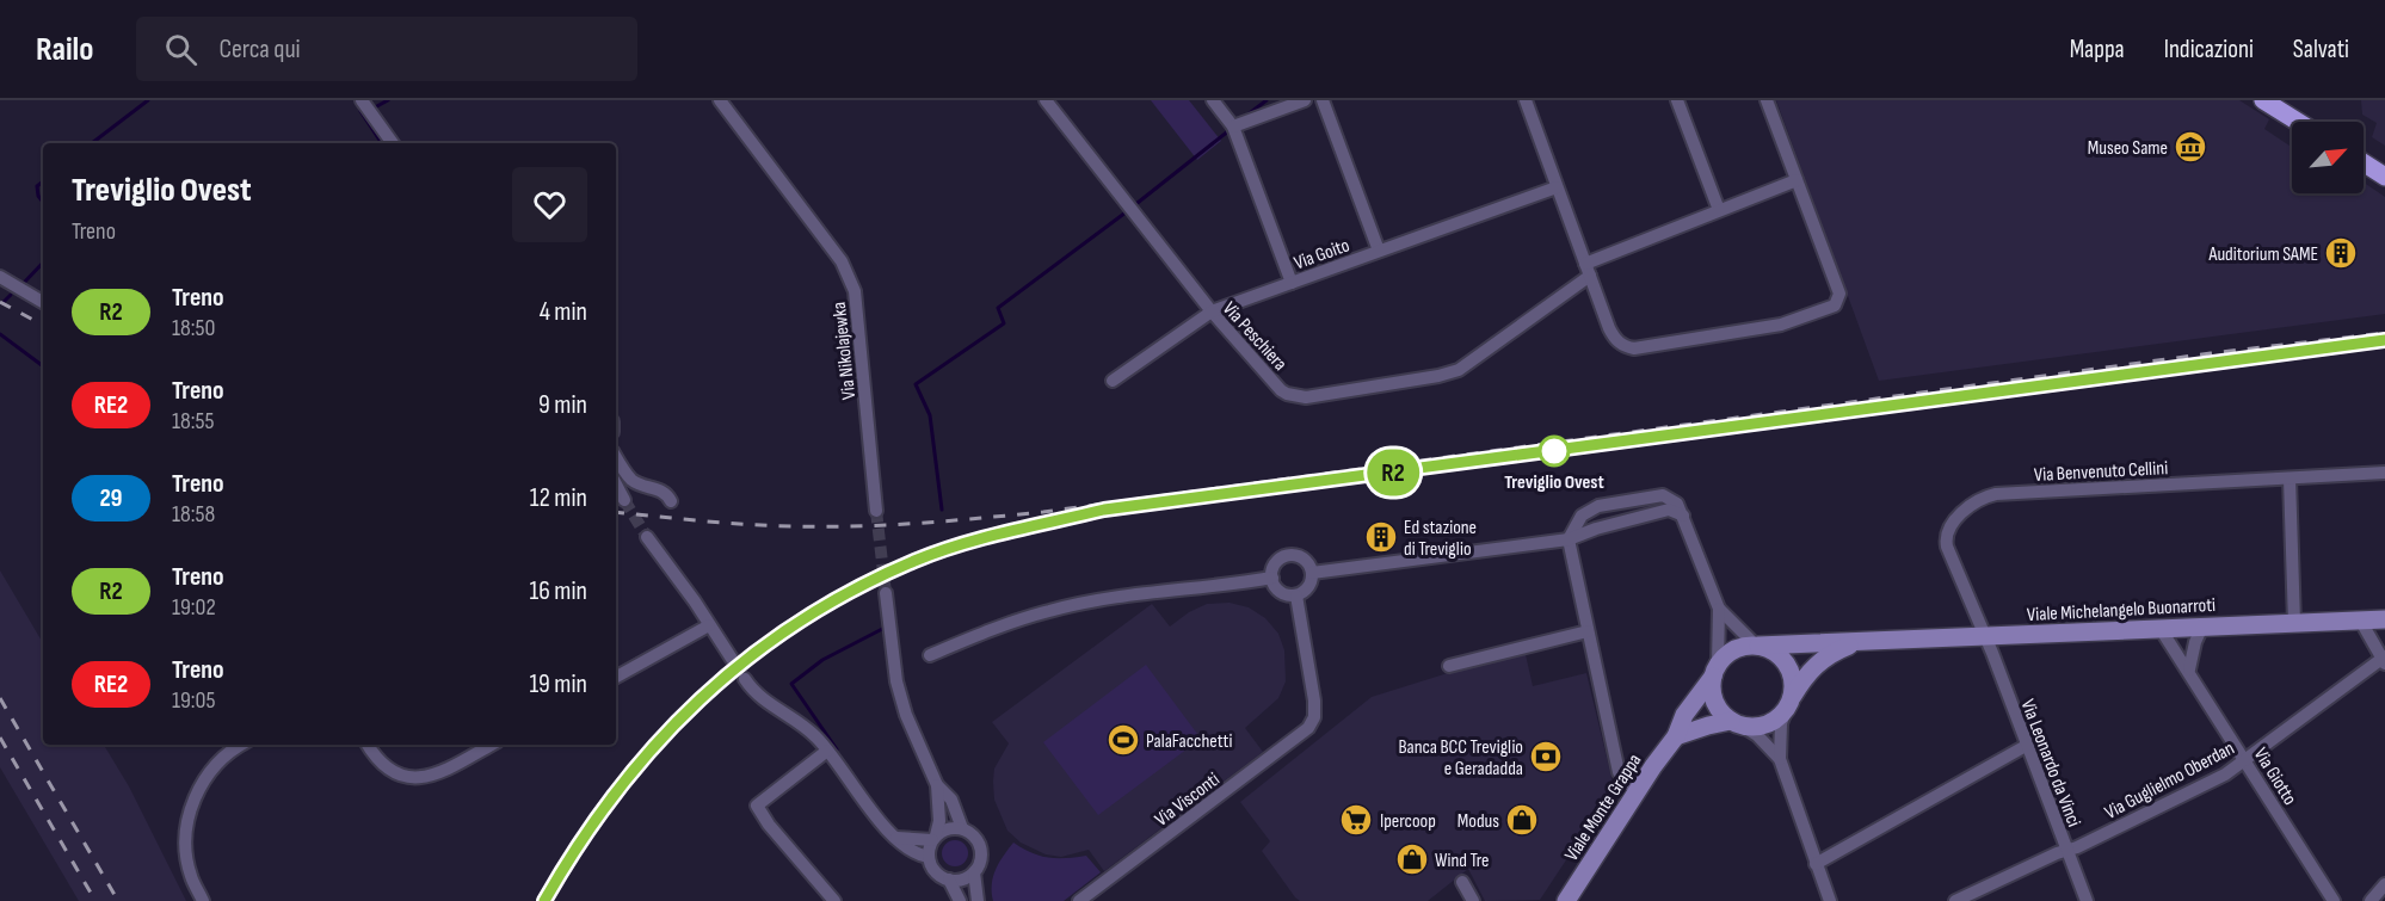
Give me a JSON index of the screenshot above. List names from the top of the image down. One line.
{"streets":{"main road":["Viale Michelangelo Buonarroti","Viale Monte Grappa"],"street":["Via Goito","Via Peschiera","Via Nikolajewka","Via Benvenuto Cellini","Via Leonardo da Vinci","Via Giotto","Via Guglielmo Oberdan","Via Visconti"]},"crossings":[["Via Goito","Via Peschiera"],["Via Benvenuto Cellini","Viale Michelangelo Buonarroti"],["Via Benvenuto Cellini","Via Leonardo da Vinci"],["Viale Michelangelo Buonarroti","Via Leonardo da Vinci"],["Viale Michelangelo Buonarroti","Via Giotto"],["Viale Michelangelo Buonarroti","Viale Monte Grappa"],["Via Leonardo da Vinci","Via Guglielmo Oberdan"],["Via Giotto","Via Guglielmo Oberdan"]],"places":{"museum":["Museo Same"],"building":["Auditorium SAME","Ed stazione di Treviglio"],"other":["Treviglio Ovest"],"sports":["PalaFacchetti"],"bank":["Banca BCC Treviglio e Geradadda"],"supermarket":["Ipercoop"],"shop":["Modus","Wind Tre"]},"north":"top right","page":{"header":"Railo","search":"Cerca qui","nav":["Mappa","Indicazioni","Salvati"],"on_map":"R2","heading":["Treviglio Ovest","Treno"],"list":[{"mark":"R2","name":"Treno","note":"18:50","value":"4 min"},{"mark":"RE2","name":"Treno","note":"18:55","value":"9 min"},{"mark":"29","name":"Treno","note":"18:58","value":"12 min"},{"mark":"R2","name":"Treno","note":"19:02","value":"16 min"},{"mark":"RE2","name":"Treno","note":"19:05","value":"19 min"}]}}
